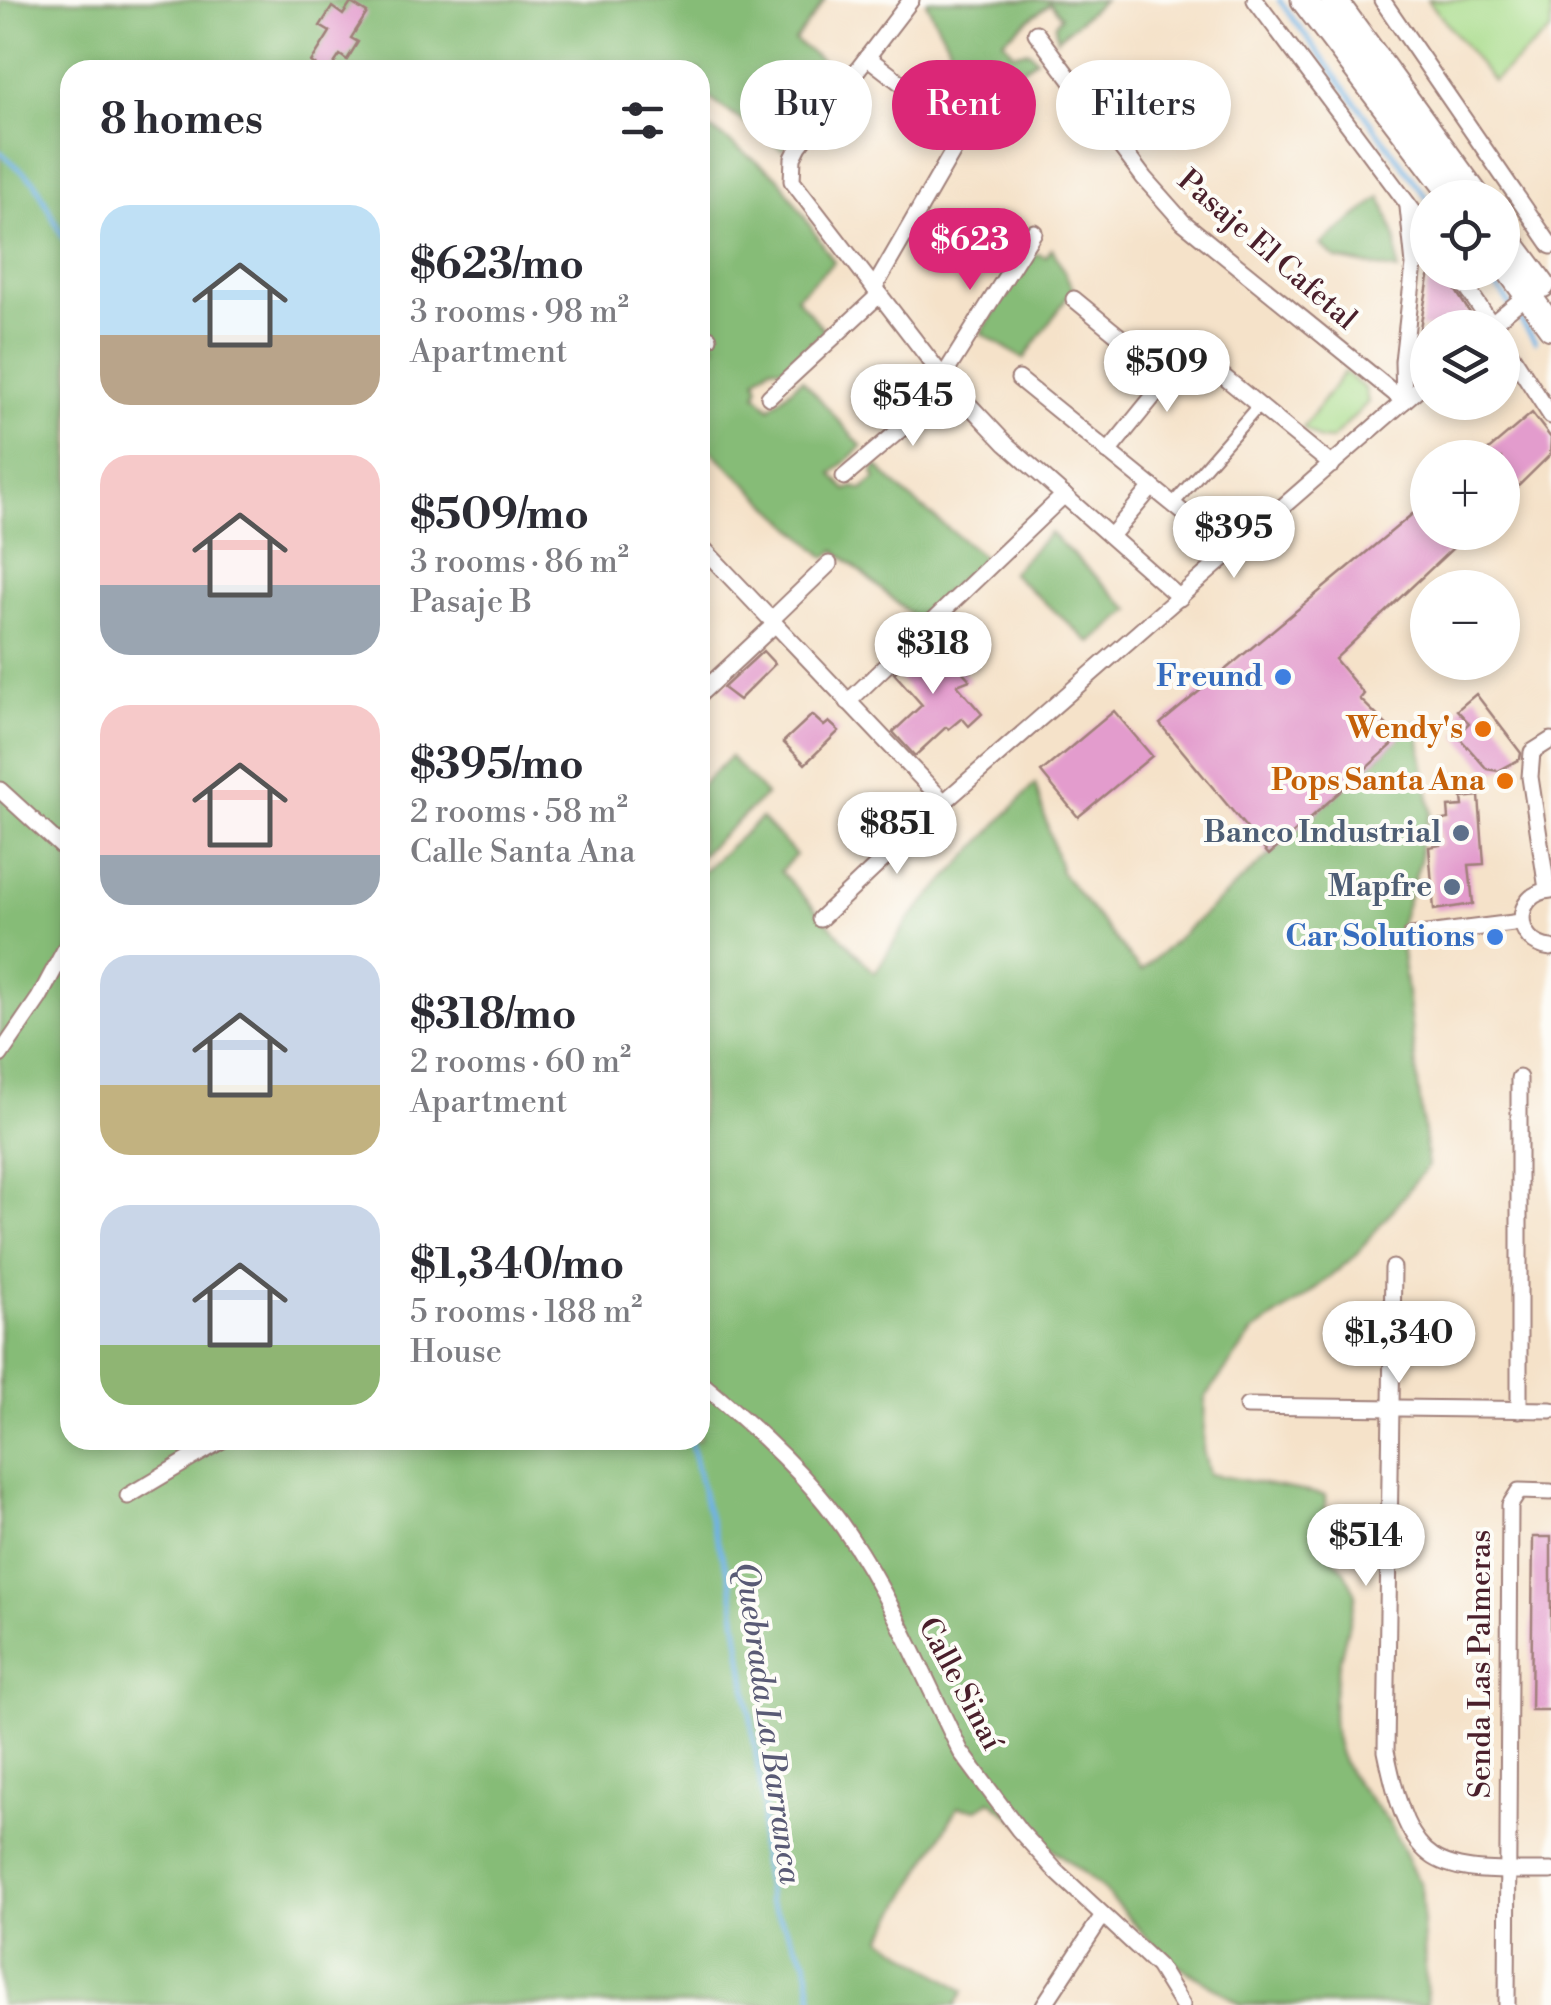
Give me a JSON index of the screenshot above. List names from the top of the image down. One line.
{"streets":{"street":["Pasaje El Cafetal","Senda Las Palmeras","Calle Sinaí"]},"water":["Quebrada La Barranca"],"places":["Freund","Wendy's","Pops Santa Ana","Banco Industrial","Mapfre","Car Solutions"],"page":{"chip":["Buy","Rent","Filters"],"heading":"8 homes","map_buttons":["+","−"],"list":[{"name":"$623/mo","note":"3 rooms · 98 m² · Apartment"},{"name":"$509/mo","note":"3 rooms · 86 m² · Pasaje B"},{"name":"$395/mo","note":"2 rooms · 58 m² · Calle Santa Ana"},{"name":"$318/mo","note":"2 rooms · 60 m² · Apartment"},{"name":"$1,340/mo","note":"5 rooms · 188 m² · House"}],"price":["$623","$509","$545","$395","$318","$851","$1,340","$514"]}}
